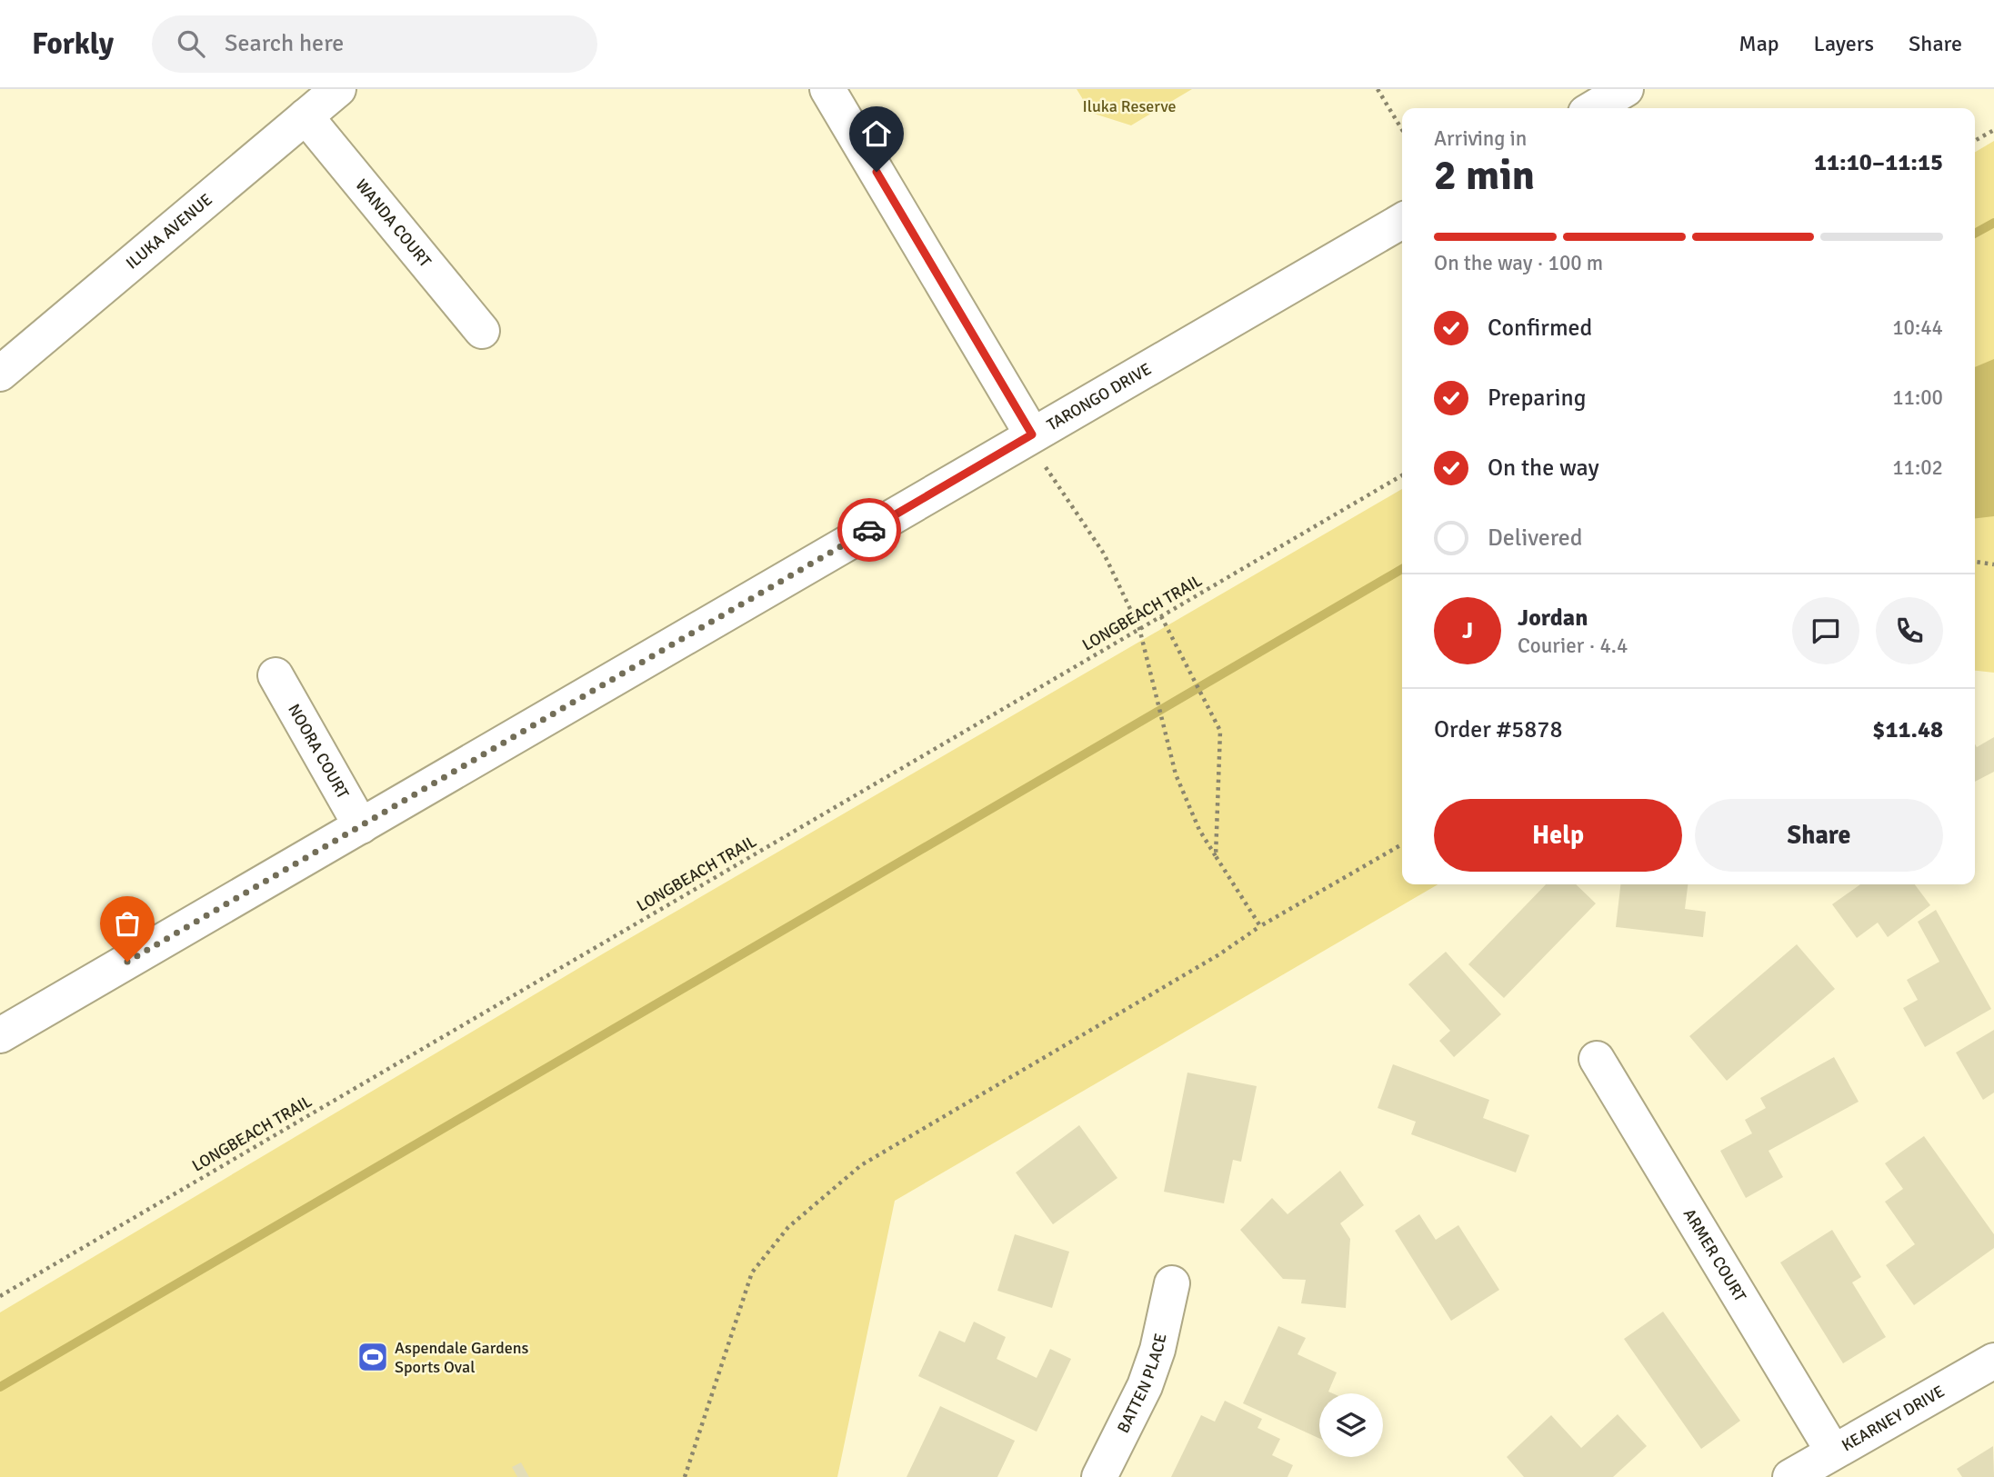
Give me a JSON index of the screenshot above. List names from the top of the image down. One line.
{"streets":{"street":["WANDA COURT","ILUKA AVENUE","TARONGO DRIVE","NOORA COURT","ARMER COURT","BATTEN PLACE","KEARNEY DRIVE"],"path":["LONGBEACH TRAIL"]},"crossings":[["WANDA COURT","ILUKA AVENUE"],["TARONGO DRIVE","NOORA COURT"],["ARMER COURT","KEARNEY DRIVE"]],"parks":["Iluka Reserve"],"places":{"sports":["Aspendale Gardens Sports Oval"]},"page":{"header":"Forkly","search":"Search here","nav":["Map","Layers","Share"],"heading":["2 min","Arriving in","11:10–11:15"],"panel":["Jordan","Courier · 4.4","Order #5878","$11.48"],"bar":"On the way · 100 m","list":[["Confirmed","10:44"],["Preparing","11:00"],["On the way","11:02"],"Delivered"],"round":"J","buttons":["Help","Share"]}}
